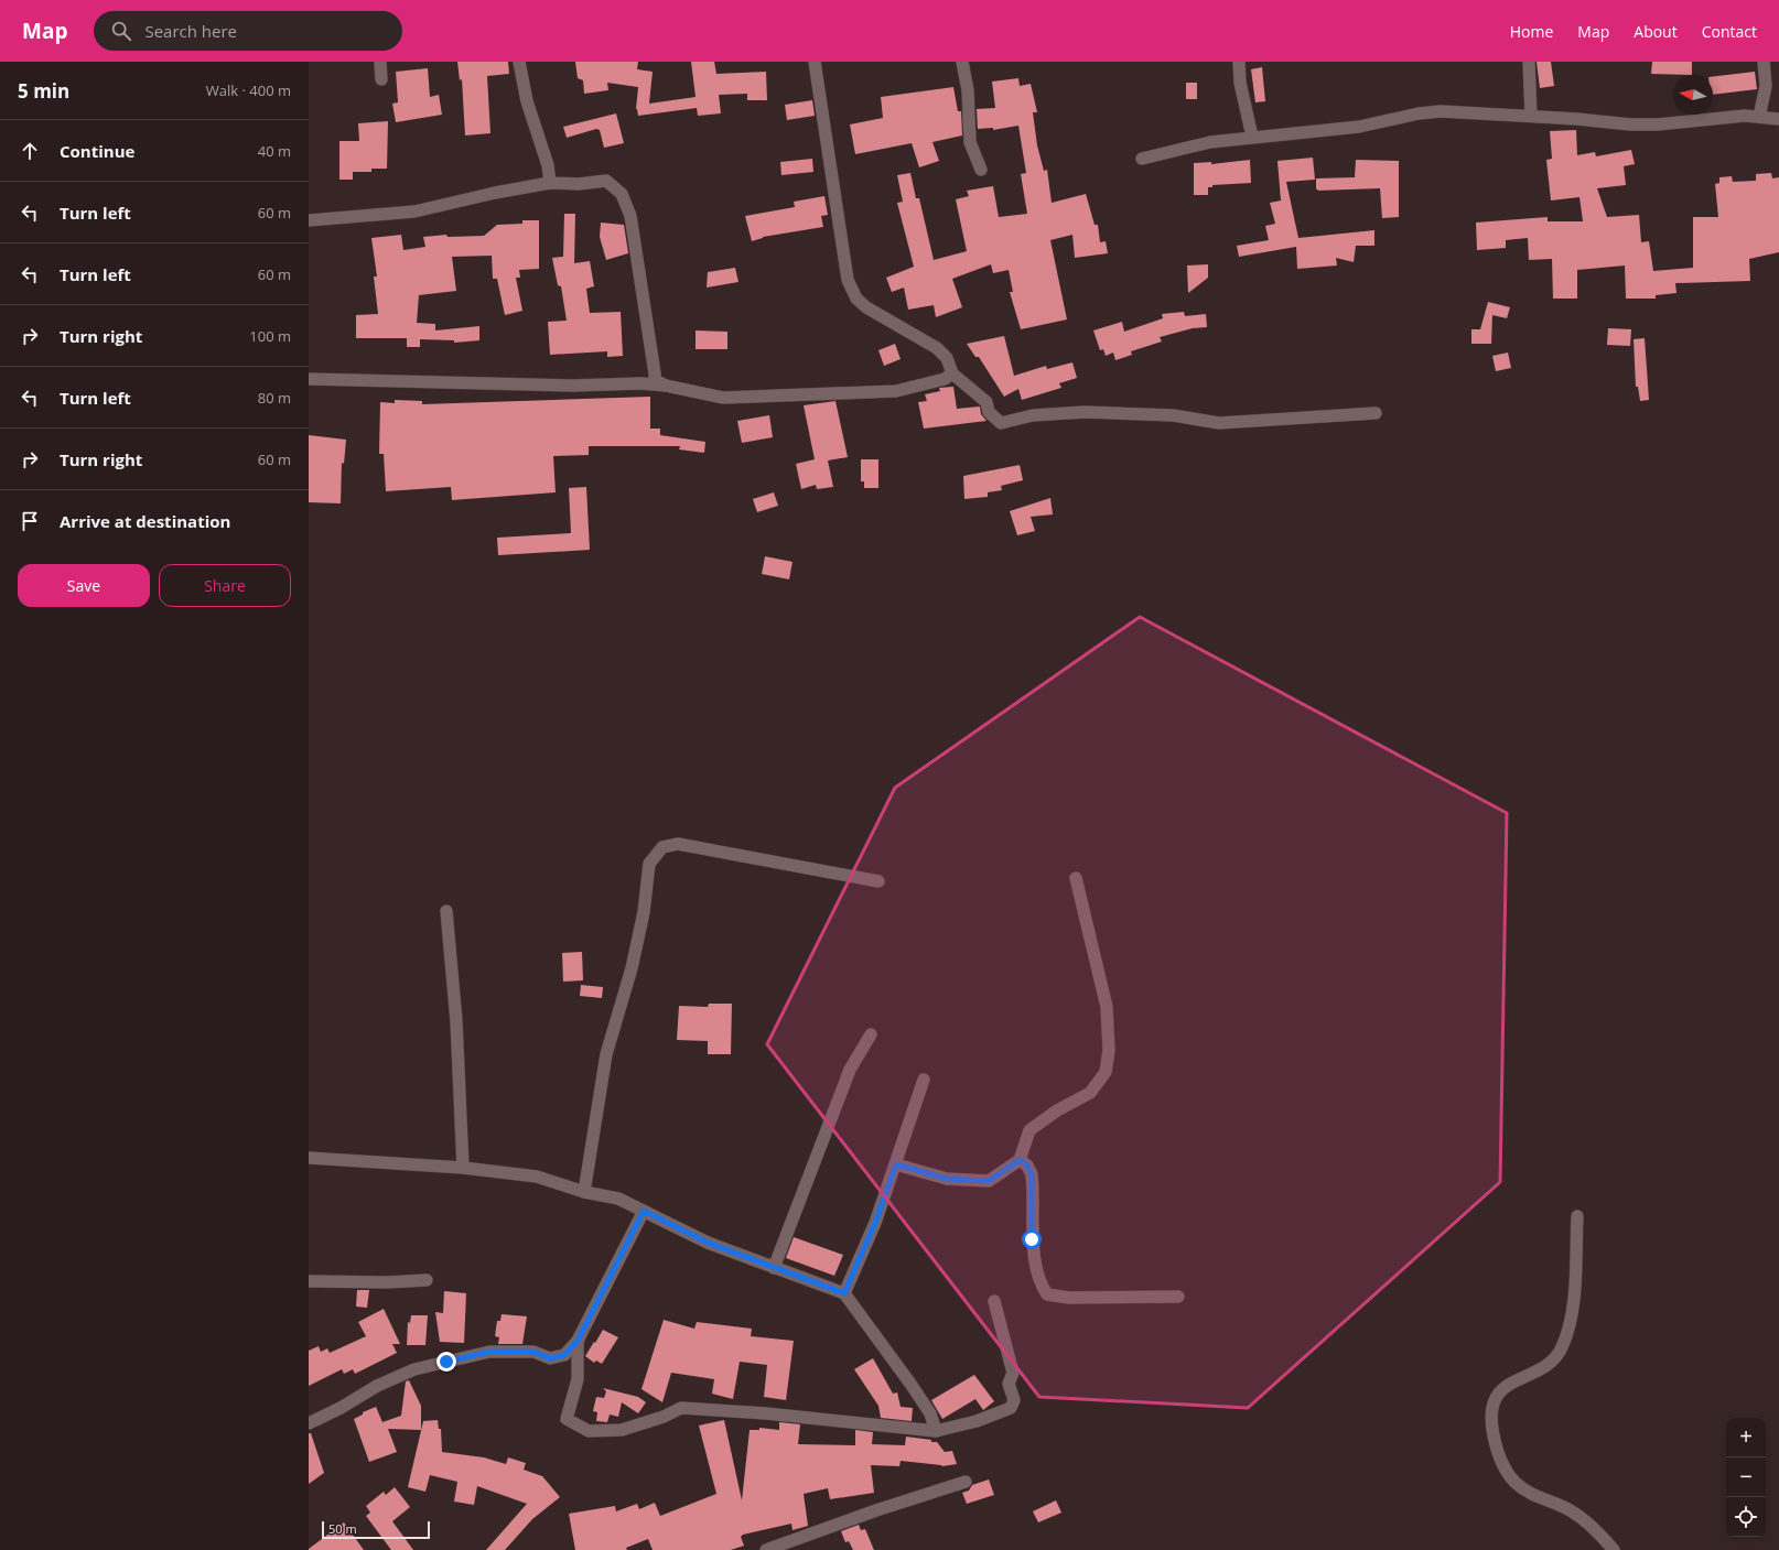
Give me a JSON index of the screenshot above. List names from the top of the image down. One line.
{"scale_bar":"50 m","north":"left","page":{"header":"Map","search":"Search here","nav":["Home","Map","About","Contact"],"heading":["5 min","Walk · 400 m"],"list":[["Continue","40 m"],["Turn left","60 m"],["Turn left","60 m"],["Turn right","100 m"],["Turn left","80 m"],["Turn right","60 m"],"Arrive at destination"],"buttons":["Save","Share"],"map_buttons":["+","−"],"scale":"50 m"}}
